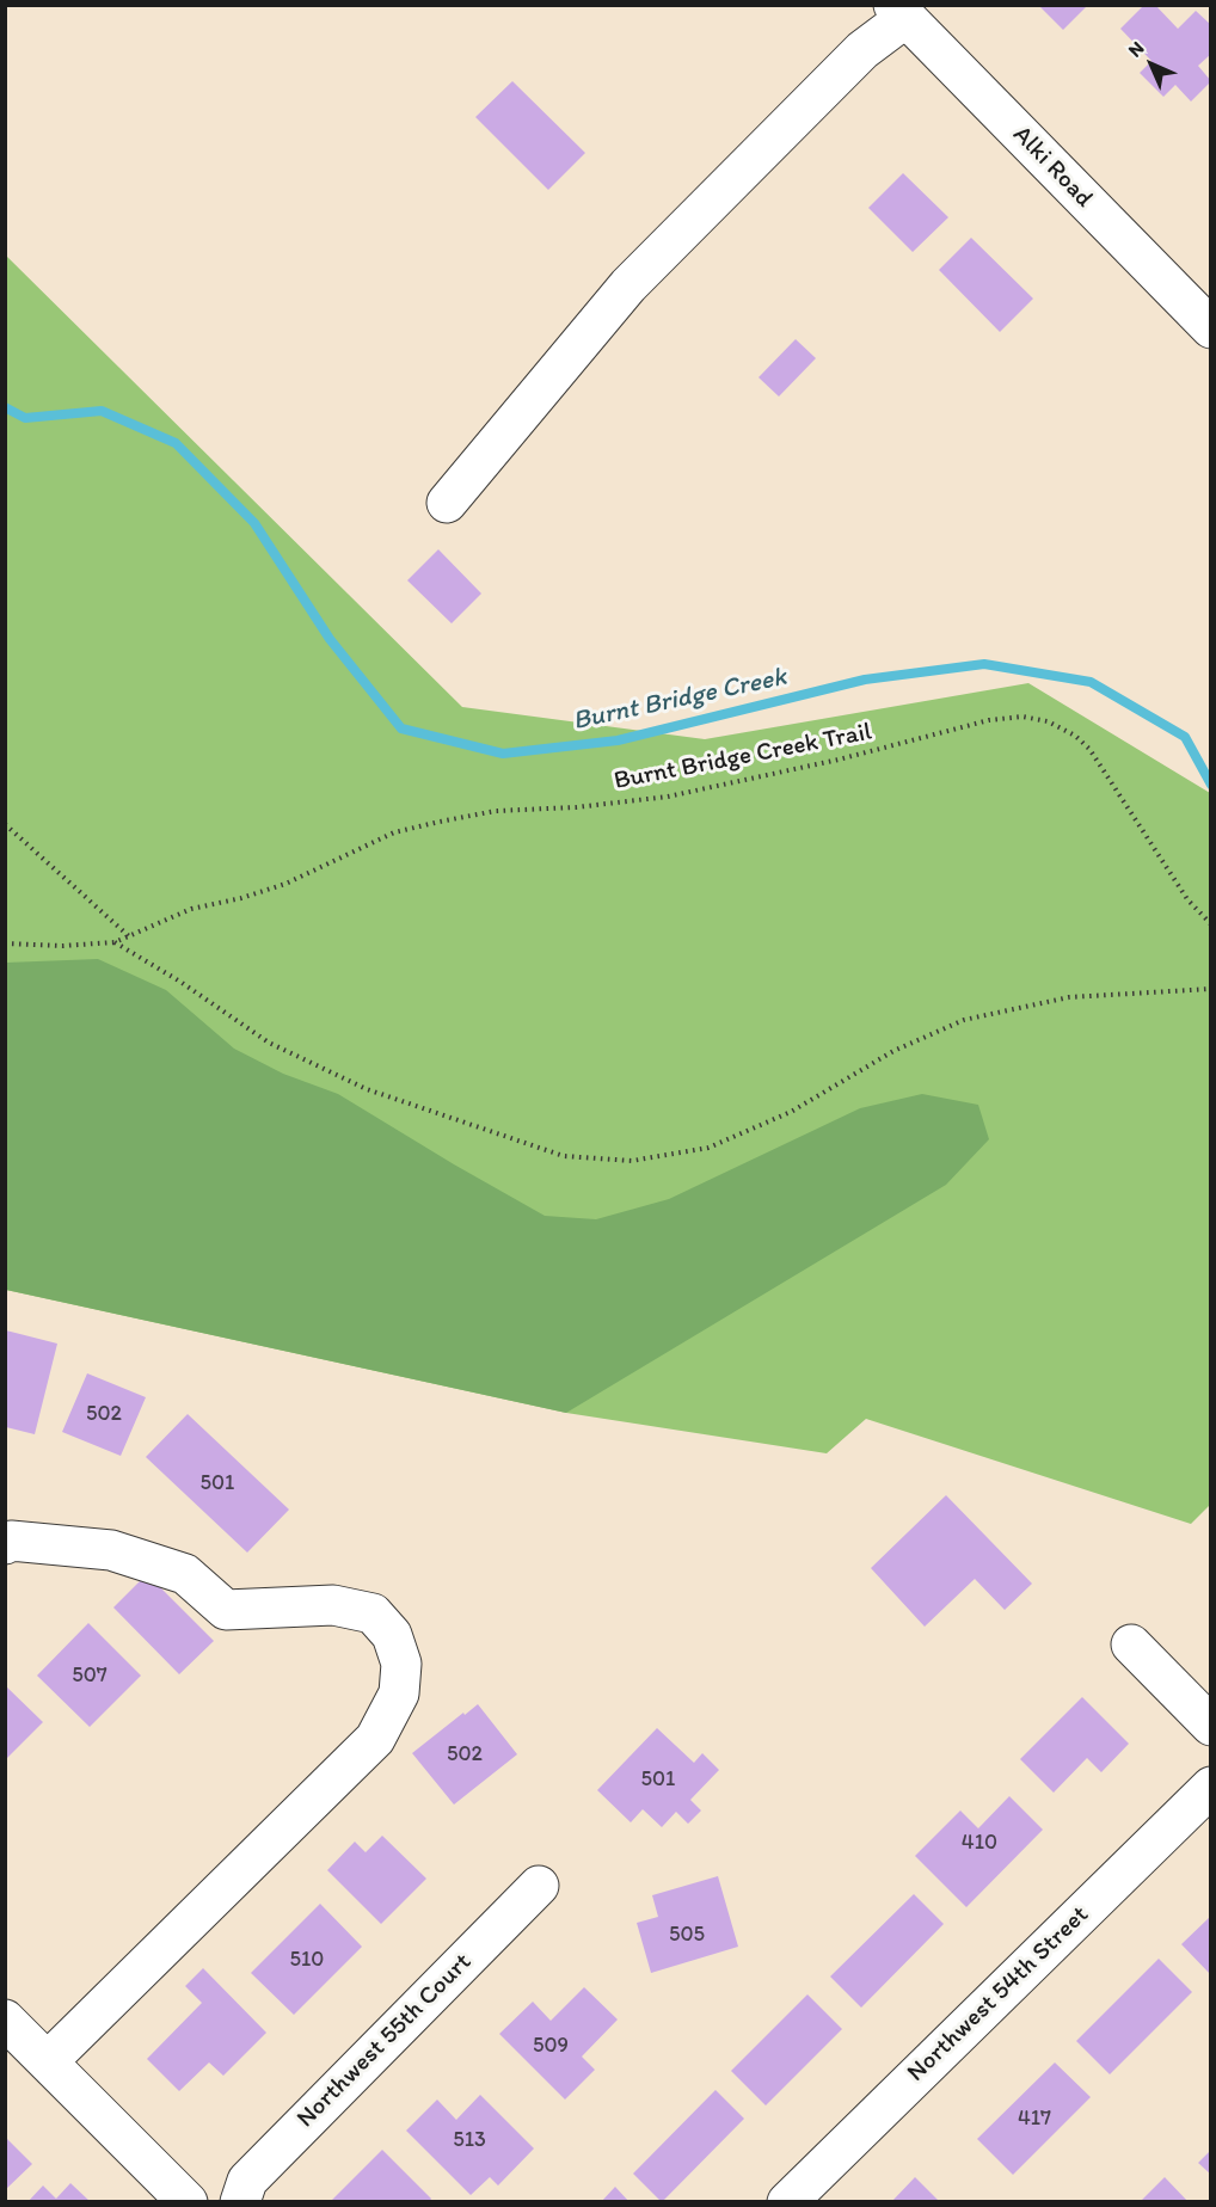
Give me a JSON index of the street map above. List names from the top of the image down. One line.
{"streets":{"street":["Alki Road","Northwest 54th Street","Northwest 55th Court"],"path":["Burnt Bridge Creek Trail"]},"water":["Burnt Bridge Creek"],"house_numbers":["502","501","507","502","501","410","505","510","509","417","513"],"north":"top left"}
